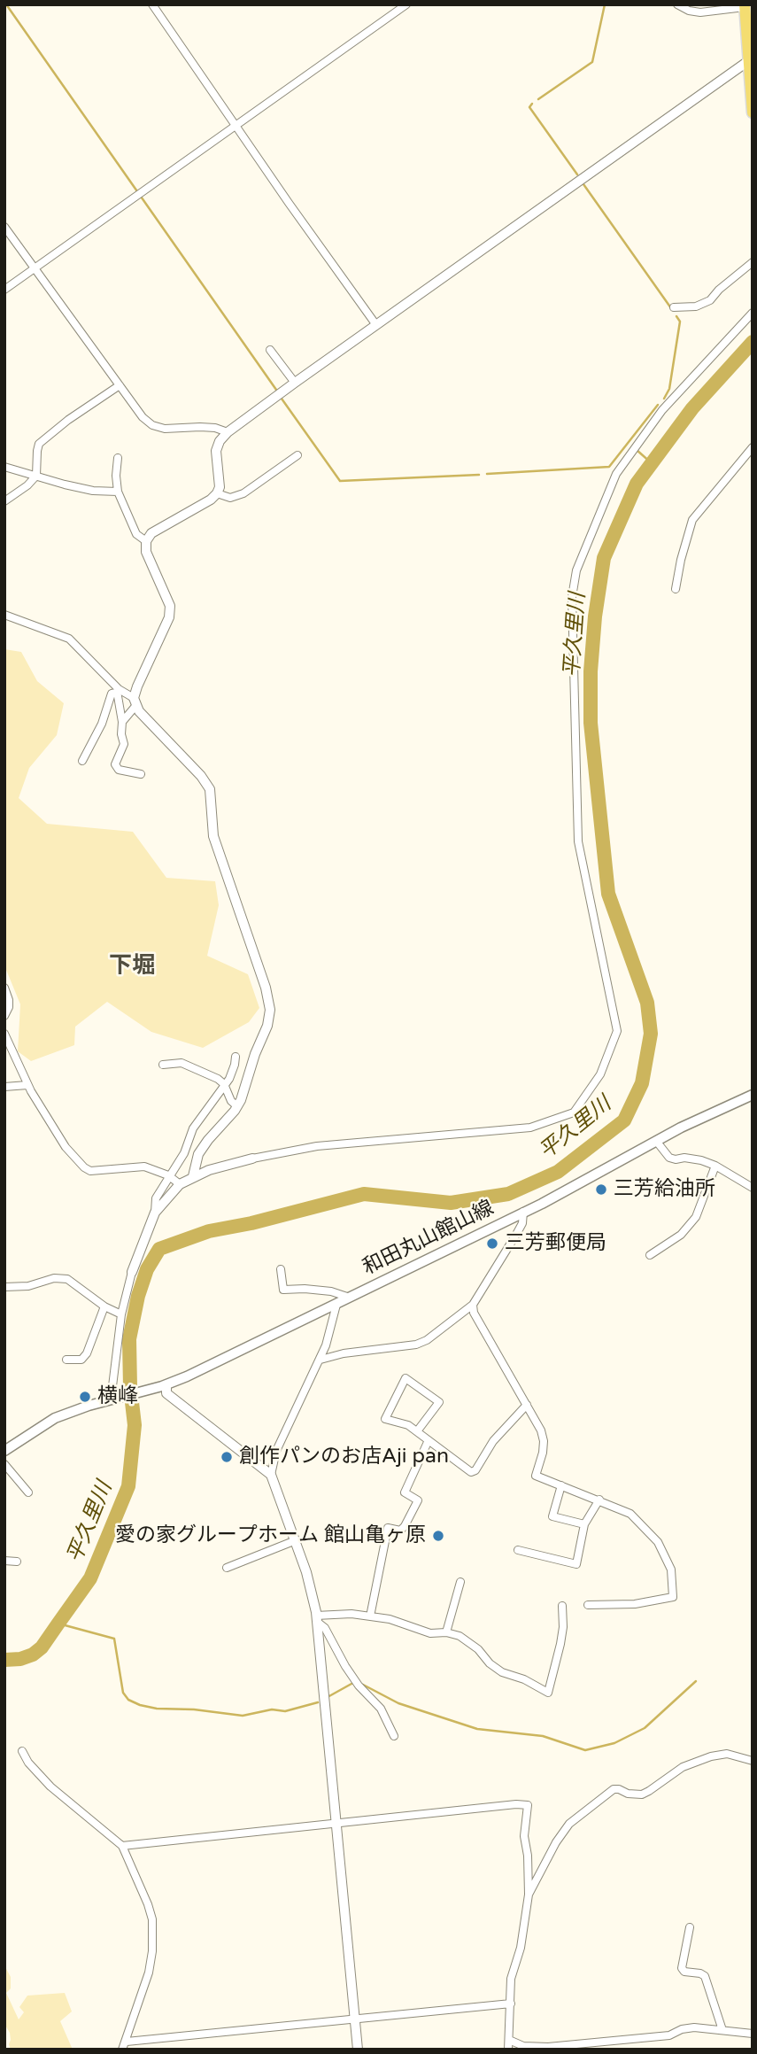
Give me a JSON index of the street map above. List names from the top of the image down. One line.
{"streets":{"main road":["和田丸山館山線"]},"districts":["下堀"],"water":["平久里川"],"places":["三芳給油所","三芳郵便局","横峰","創作パンのお店Aji pan","愛の家グループホーム 館山亀ヶ原"]}
